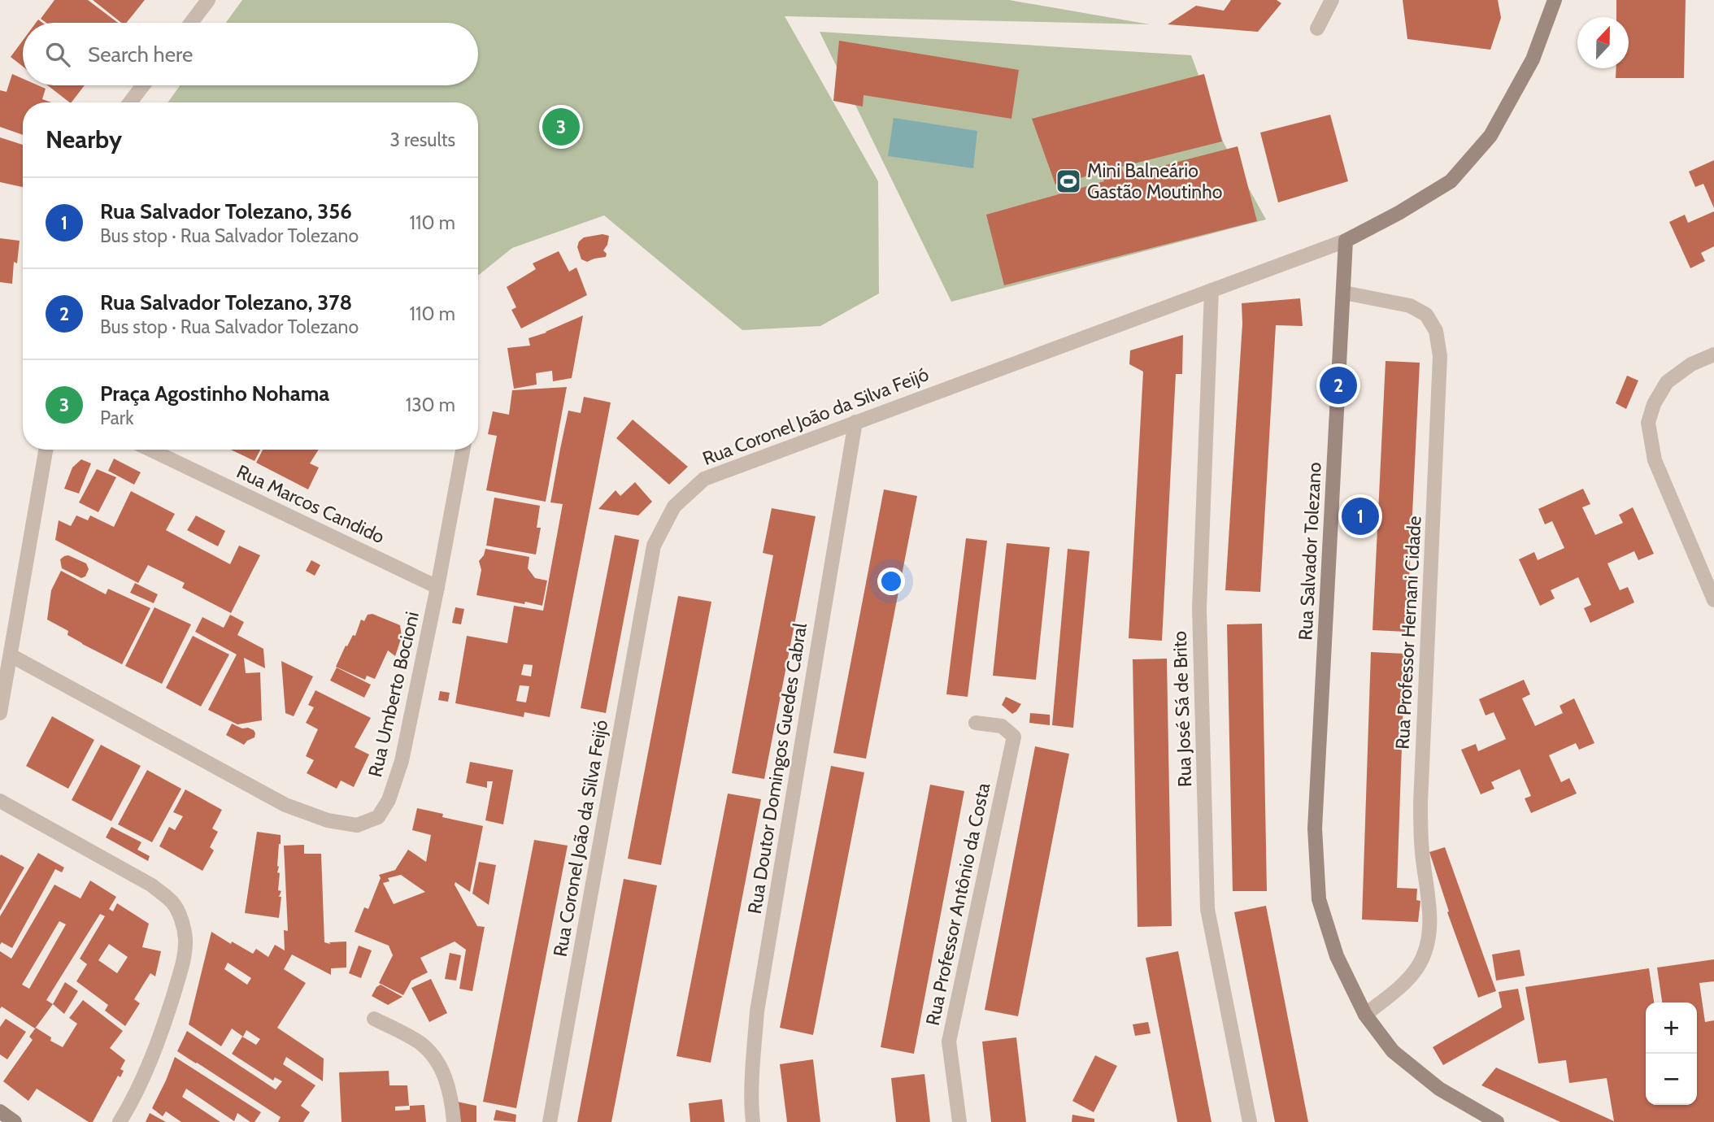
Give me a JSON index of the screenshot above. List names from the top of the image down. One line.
{"streets":{"street":["Rua Coronel João da Silva Feijó","Rua Marcos Candido","Rua Salvador Tolezano","Rua Professor Hernani Cidade","Rua Umberto Bocioni","Rua José Sá de Brito","Rua Doutor Domingos Guedes Cabral","Rua Professor Antônio da Costa"]},"crossings":[["Rua Coronel João da Silva Feijó","Rua Salvador Tolezano"],["Rua Coronel João da Silva Feijó","Rua José Sá de Brito"],["Rua Coronel João da Silva Feijó","Rua Doutor Domingos Guedes Cabral"],["Rua Marcos Candido","Rua Umberto Bocioni"],["Rua Salvador Tolezano","Rua Professor Hernani Cidade"]],"places":{"sports":["Mini Balneário Gastão Moutinho"]},"north":"top","page":{"search":"Search here","heading":["Nearby","3 results"],"pins":["3","2","1"],"list":[{"mark":"1","name":"Rua Salvador Tolezano, 356","note":"Bus stop · Rua Salvador Tolezano","value":"110 m"},{"mark":"2","name":"Rua Salvador Tolezano, 378","note":"Bus stop · Rua Salvador Tolezano","value":"110 m"},{"mark":"3","name":"Praça Agostinho Nohama","note":"Park","value":"130 m"}],"map_buttons":["+","−"]}}
